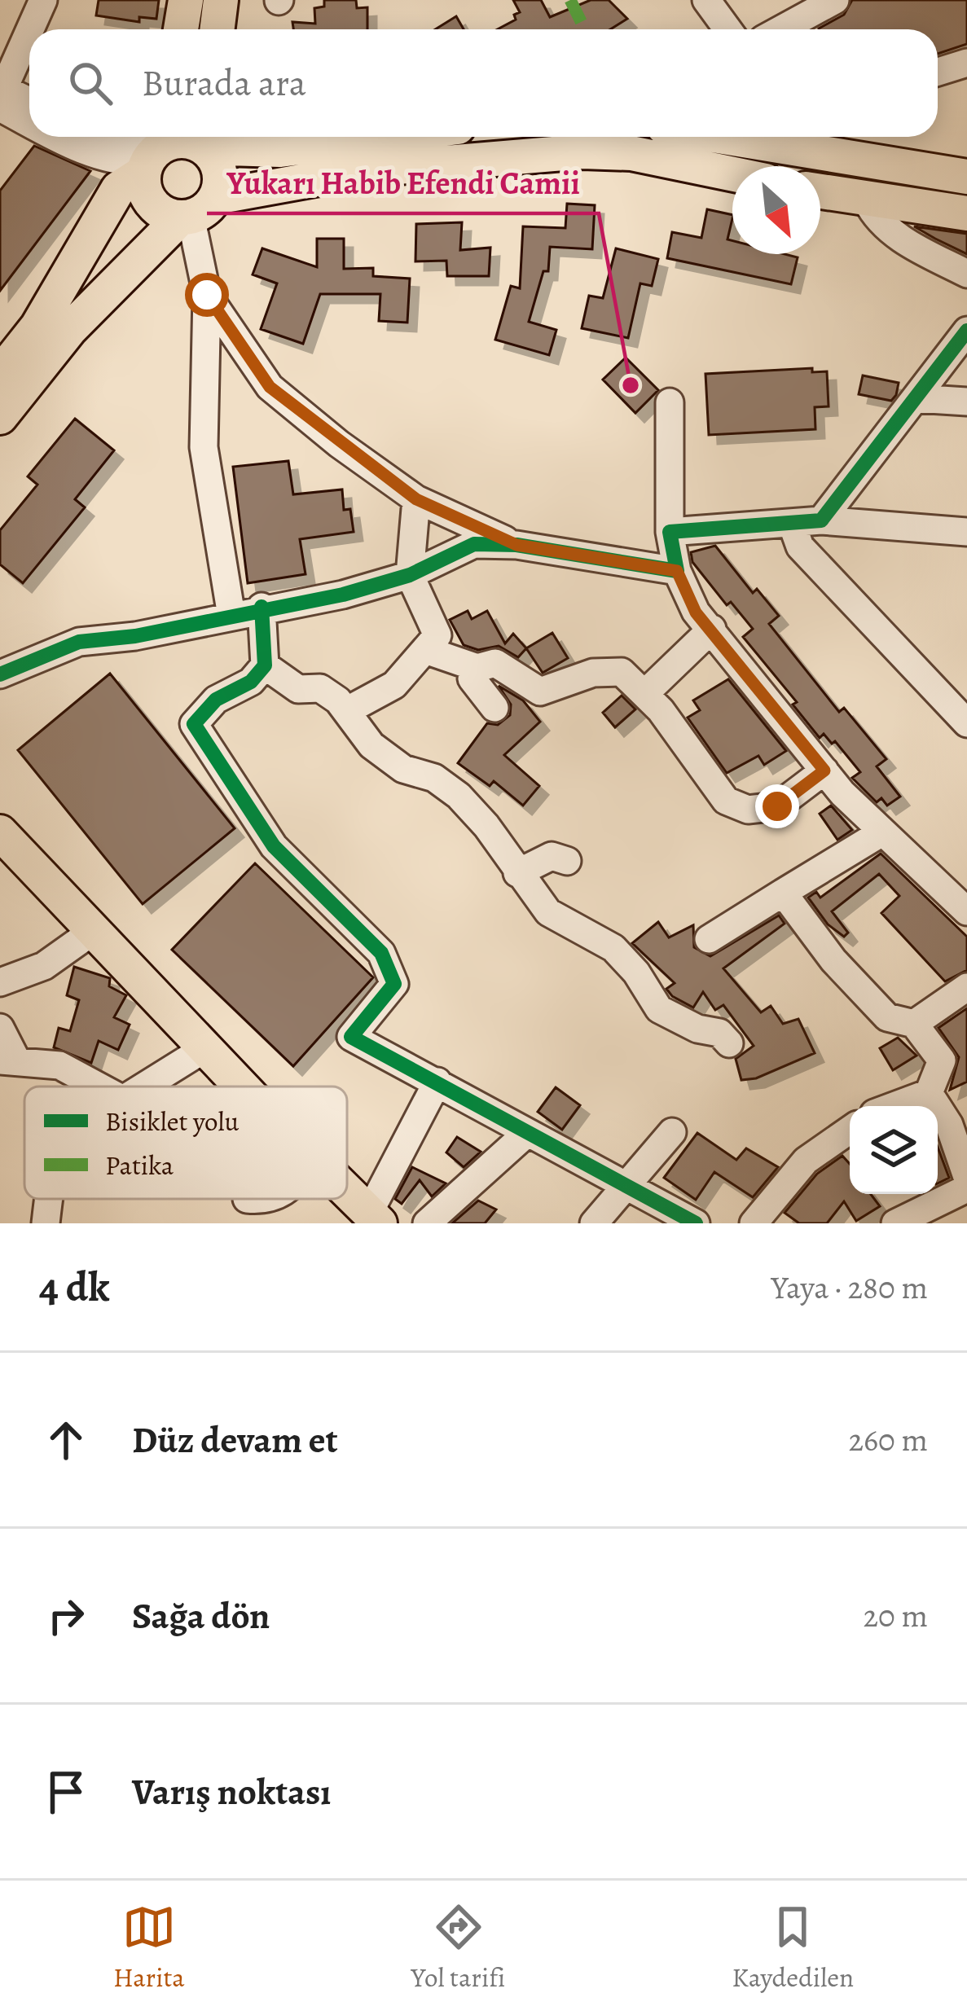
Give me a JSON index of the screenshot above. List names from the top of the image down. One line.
{"places":["Yukarı Habib Efendi Camii"],"legend":["Bisiklet yolu","Patika"],"north":"bottom right","page":{"search":"Burada ara","heading":["4 dk","Yaya · 280 m"],"list":[["Düz devam et","260 m"],["Sağa dön","20 m"],"Varış noktası"],"nav":["Harita","Yol tarifi","Kaydedilen"]}}
